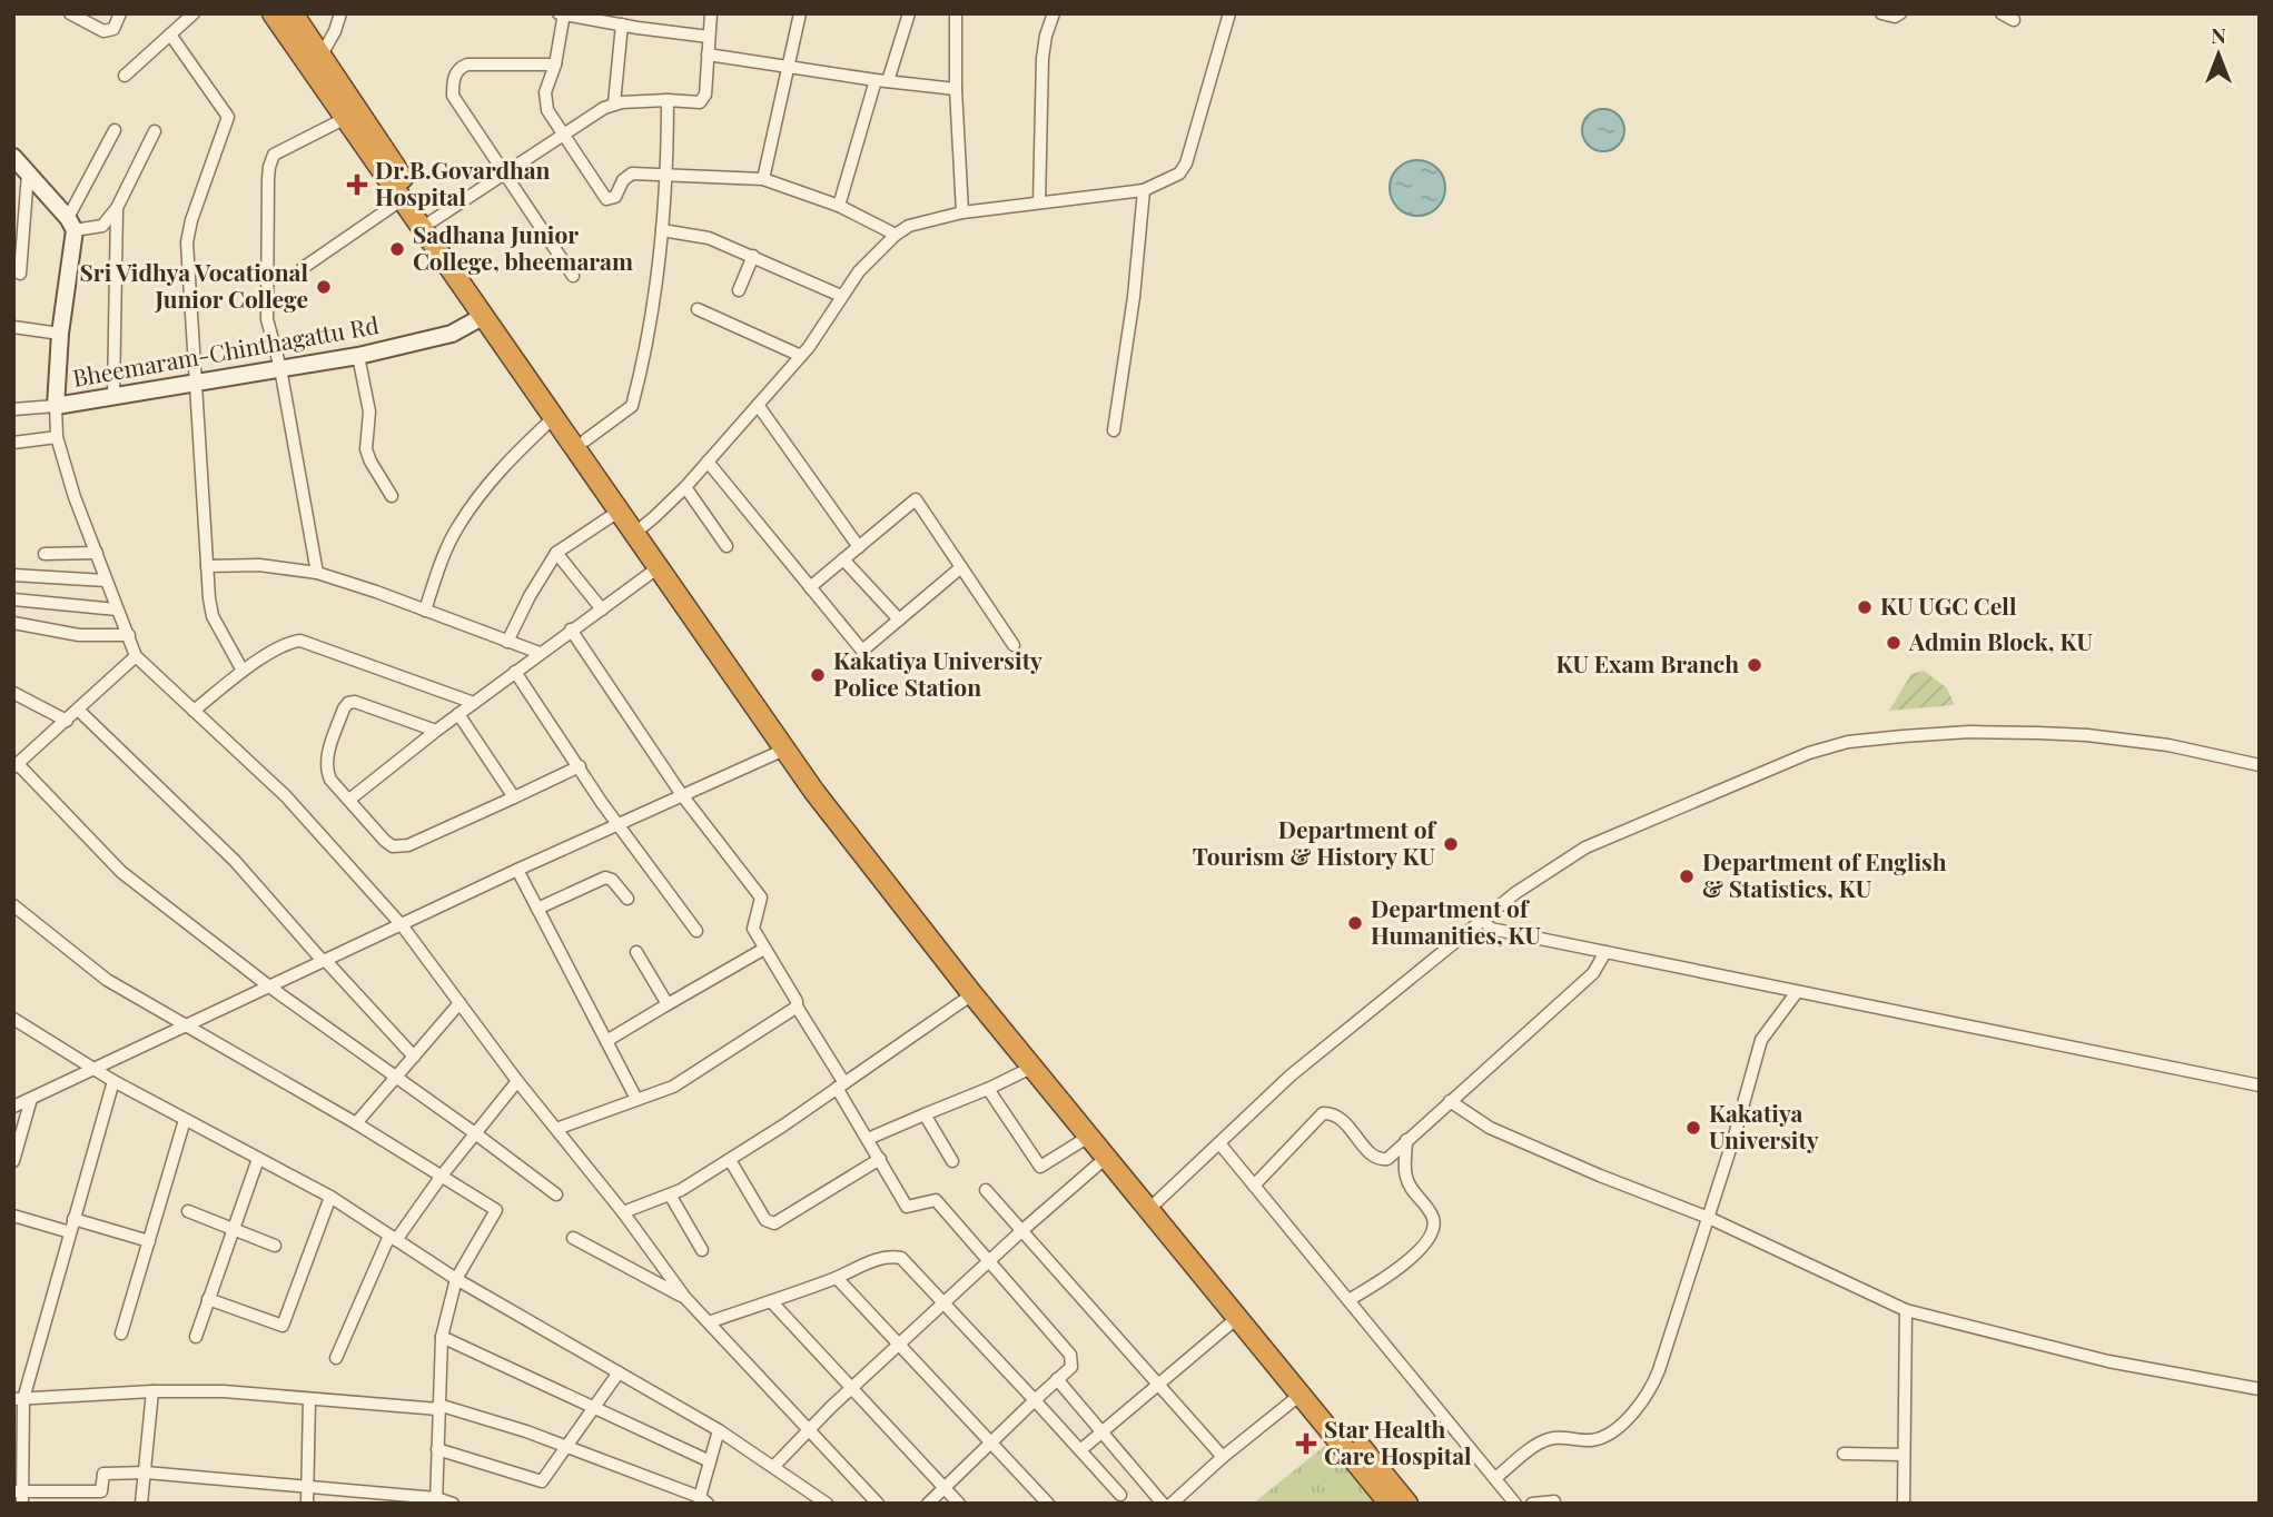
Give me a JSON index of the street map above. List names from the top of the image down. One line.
{"streets":{"street":["Bheemaram-Chinthagattu Rd"]},"places":{"health":["Dr.B.Govardhan Hospital","Star Health Care Hospital"],"other":["Sadhana Junior College, bheemaram","Sri Vidhya Vocational Junior College","KU UGC Cell","Admin Block, KU","KU Exam Branch","Kakatiya University Police Station","Department of Tourism & History KU","Department of English & Statistics, KU","Department of Humanities, KU","Kakatiya University"]},"north":"top"}
